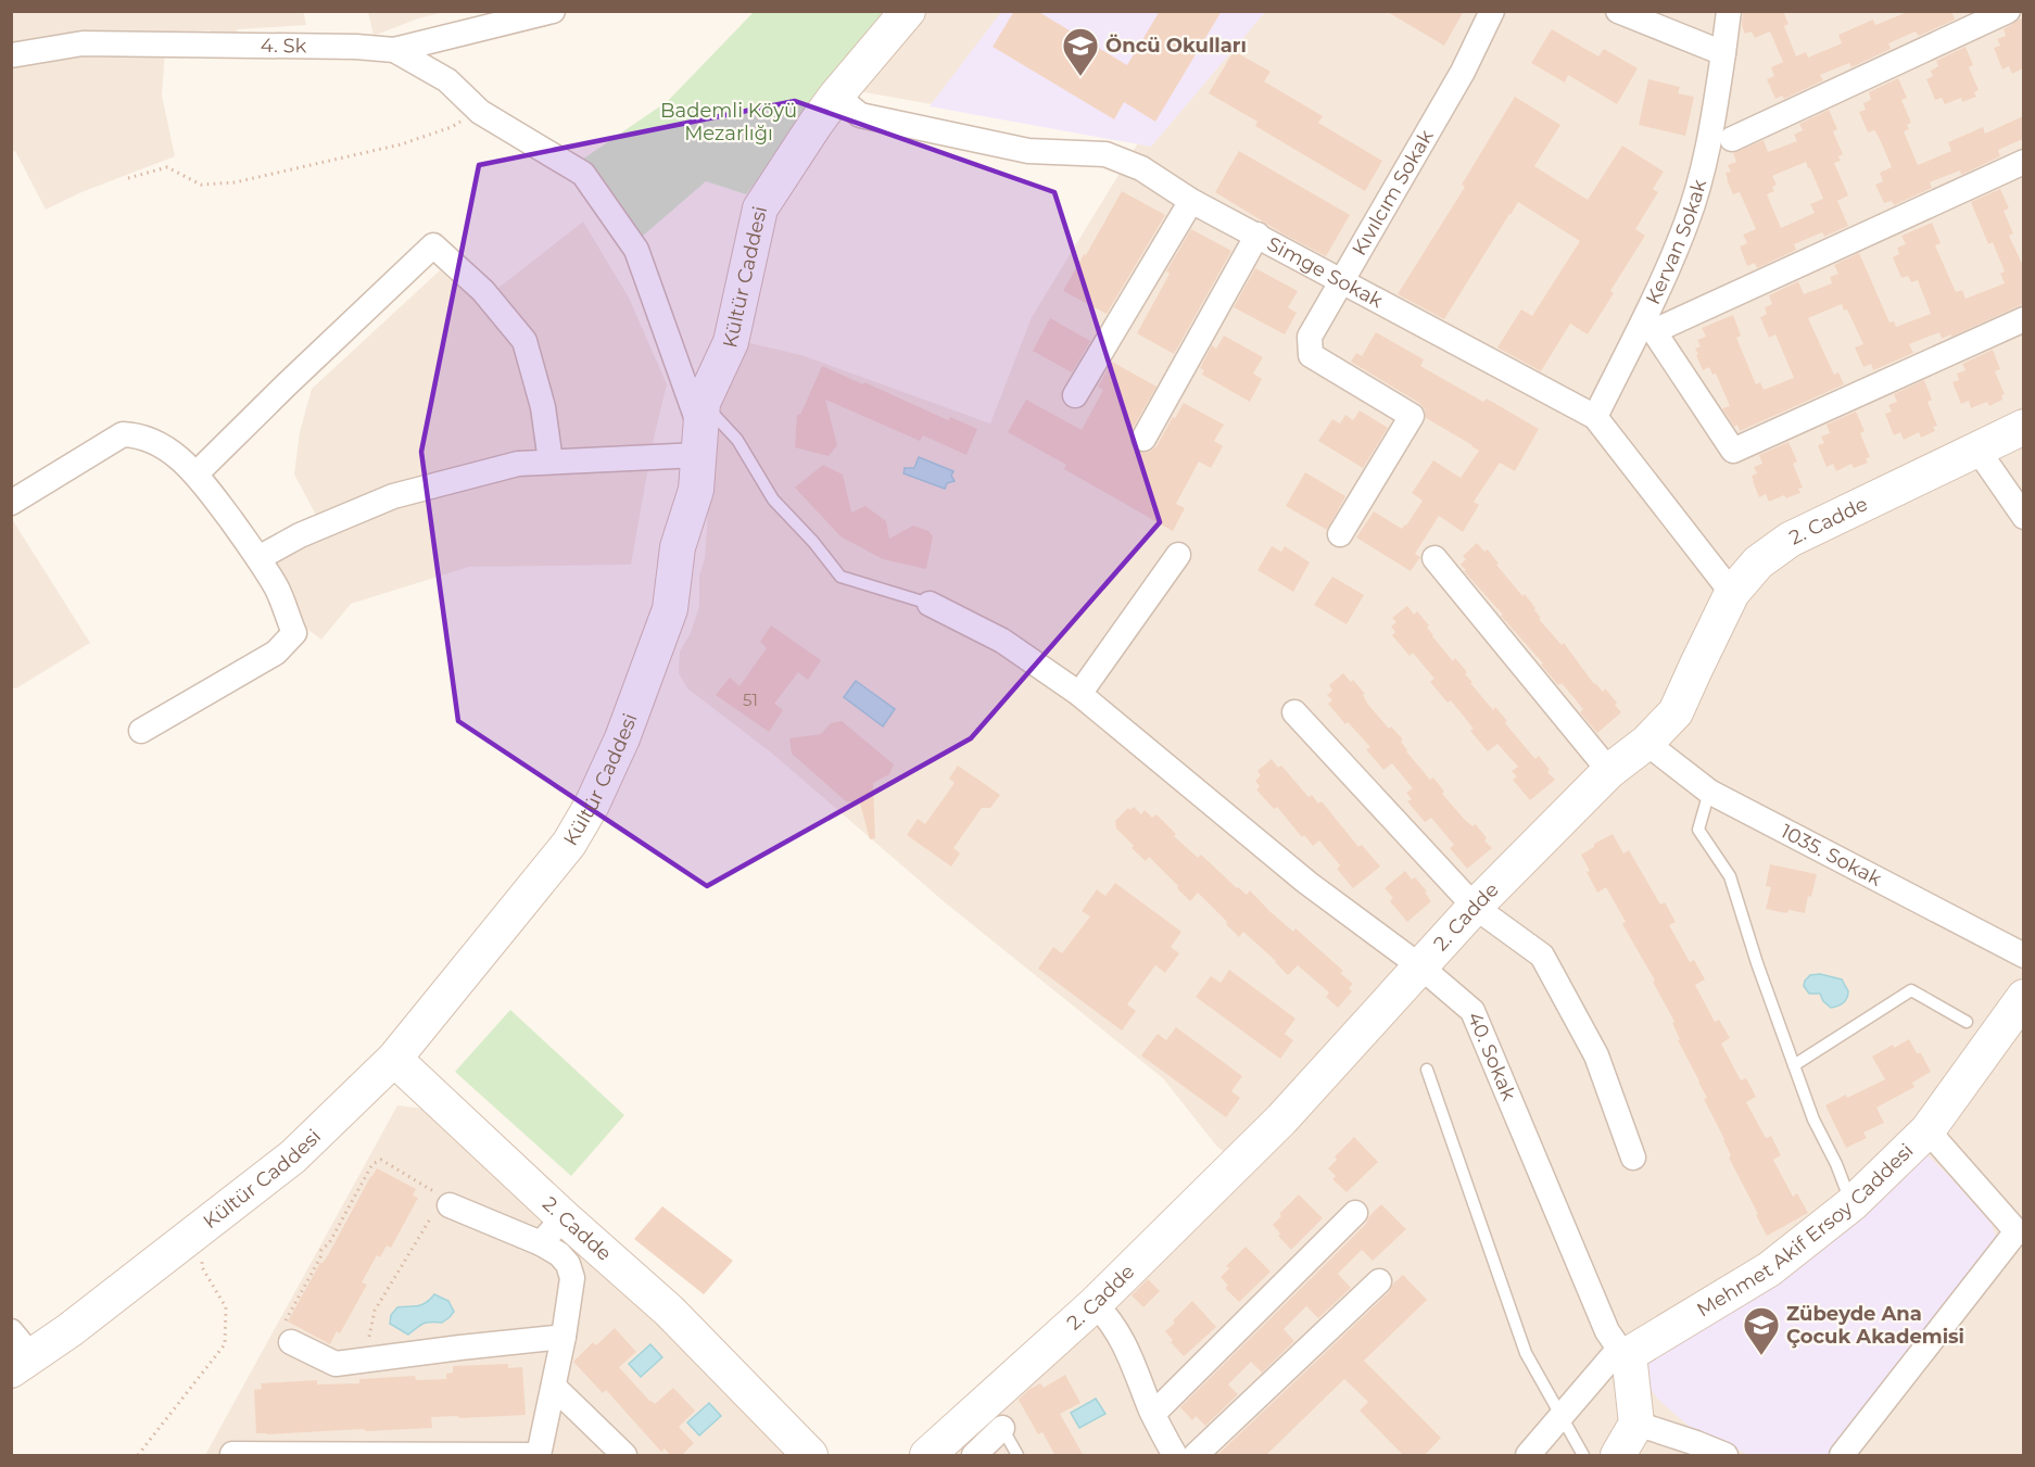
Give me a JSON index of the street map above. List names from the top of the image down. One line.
{"streets":{"street":["4. Sk","Kıvılcım Sokak","Kervan Sokak","Simge Sokak","Kültür Caddesi","2. Cadde","1035. Sokak","40. Sokak","Mehmet Akif Ersoy Caddesi"]},"crossings":[["Kıvılcım Sokak","Simge Sokak"],["Kervan Sokak","Simge Sokak"],["Simge Sokak","Kültür Caddesi"],["Simge Sokak","2. Cadde"],["Kültür Caddesi","2. Cadde"],["2. Cadde","1035. Sokak"],["2. Cadde","40. Sokak"],["40. Sokak","Mehmet Akif Ersoy Caddesi"]],"parks":["Bademli Köyü Mezarlığı"],"places":{"school or university":["Öncü Okulları","Zübeyde Ana Çocuk Akademisi"]},"house_numbers":["51"]}
